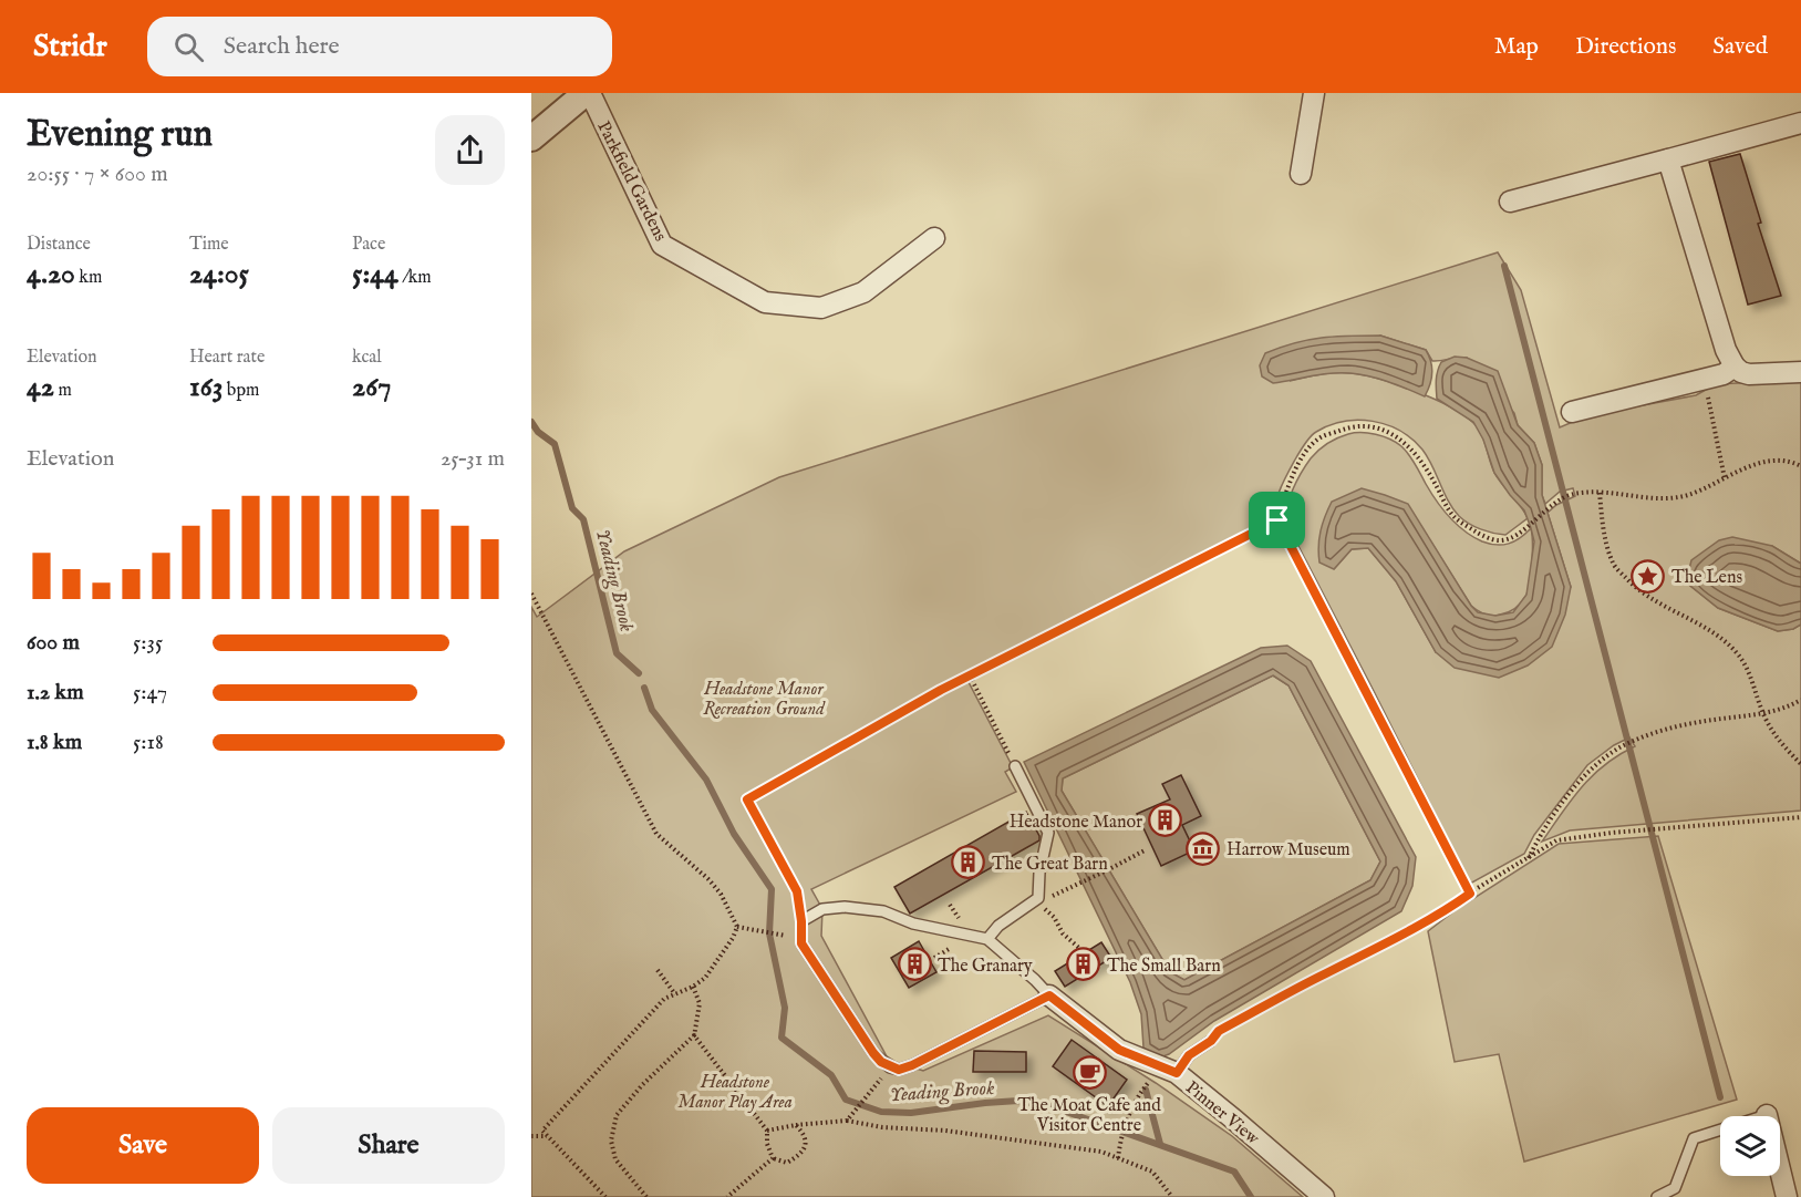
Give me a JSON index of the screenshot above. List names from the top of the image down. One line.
{"streets":{"street":["Parkfield Gardens","Pinner View"]},"water":["Yeading Brook"],"parks":["Headstone Manor Recreation Ground","Headstone Manor Play Area"],"places":{"place":["The Lens"],"building":["Headstone Manor","The Great Barn","The Granary","The Small Barn"],"museum":["Harrow Museum"],"cafe":["The Moat Cafe and Visitor Centre"]},"page":{"header":"Stridr","search":"Search here","nav":["Map","Directions","Saved"],"heading":["Evening run","20:55 · 7 × 600 m"],"stats":[["Distance","4.20 km"],["Time","24:05"],["Pace","5:44 /km"],["Elevation","42 m"],["Heart rate","163 bpm"],["kcal","267"]],"chart":["Elevation","25–31 m"],"list":[{"name":"600 m","note":"5:35"},{"name":"1.2 km","note":"5:47"},{"name":"1.8 km","note":"5:18"}],"buttons":["Save","Share"]}}
